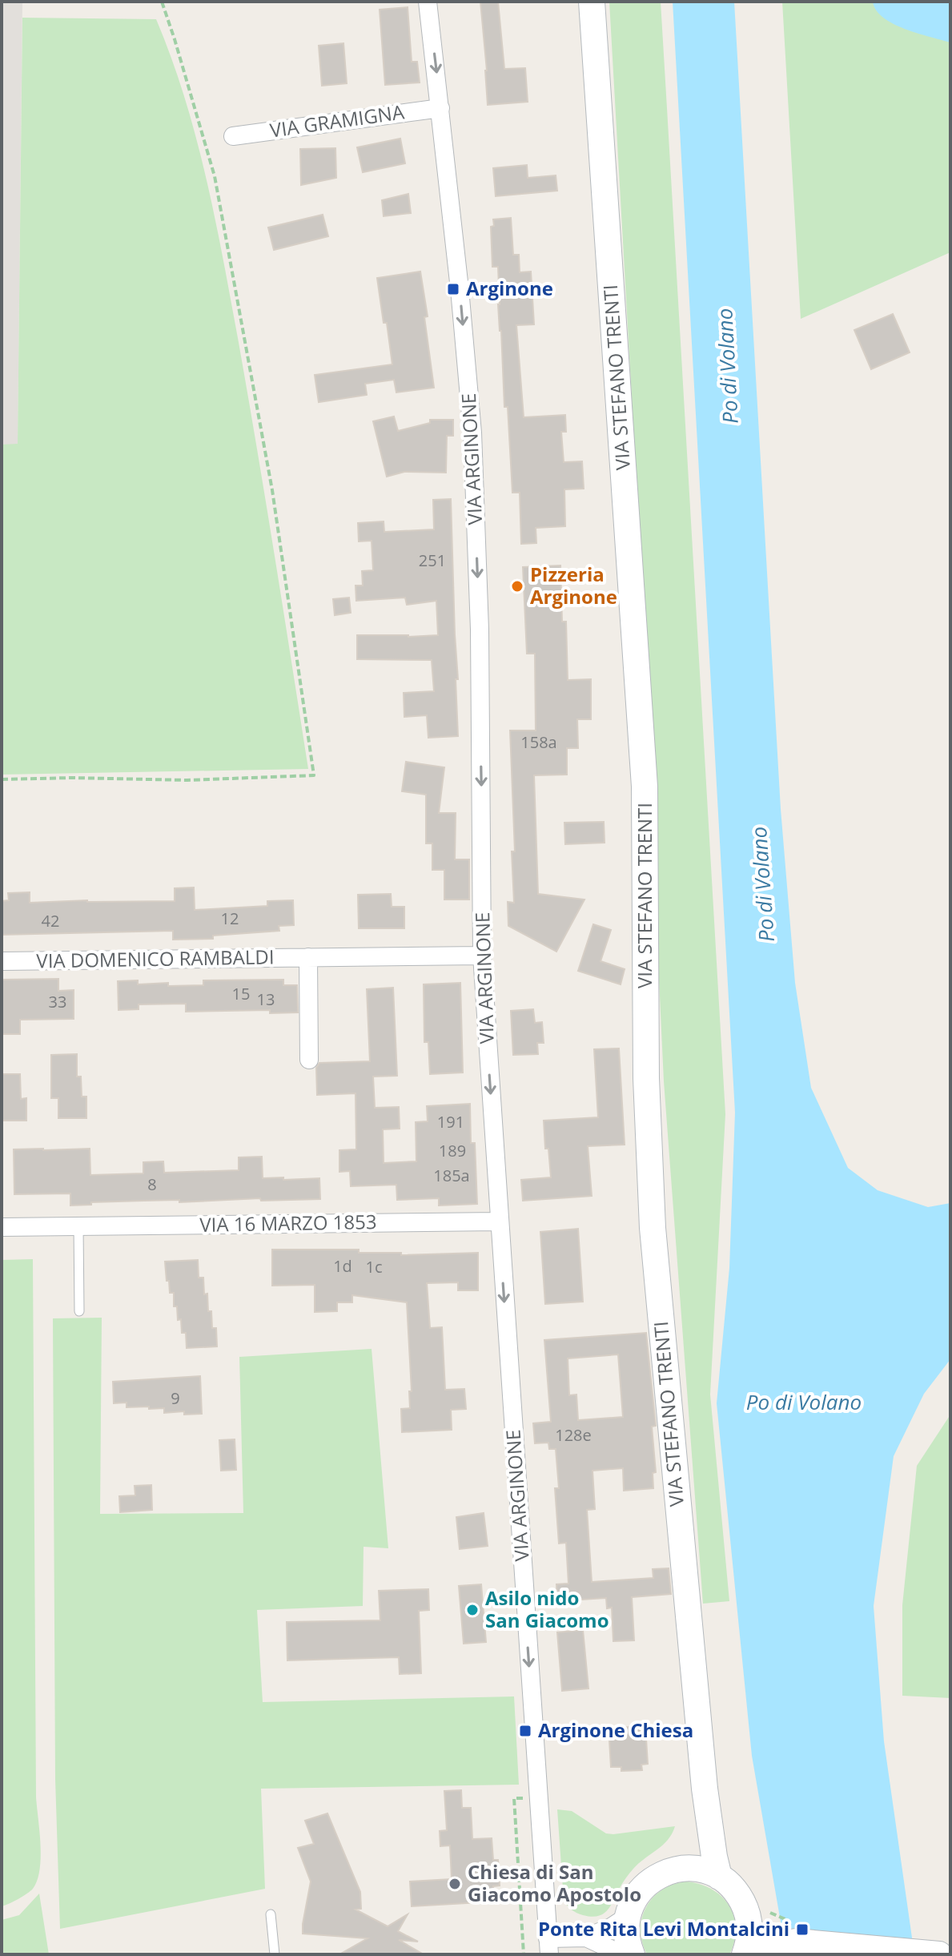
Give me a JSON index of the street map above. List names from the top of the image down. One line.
{"streets":{"main road":["VIA STEFANO TRENTI"],"street":["VIA GRAMIGNA","VIA ARGINONE","VIA DOMENICO RAMBALDI","VIA 16 MARZO 1853"]},"crossings":[["VIA GRAMIGNA","VIA ARGINONE"],["VIA ARGINONE","VIA DOMENICO RAMBALDI"],["VIA ARGINONE","VIA 16 MARZO 1853"]],"one_way":["VIA ARGINONE"],"water":["Po di Volano"],"places":{"transit":["Arginone","Arginone Chiesa","Ponte Rita Levi Montalcini"],"other":["Pizzeria Arginone","Asilo nido San Giacomo","Chiesa di San Giacomo Apostolo"]},"house_numbers":["251","158a","12","42","15","13","33","191","189","185a","8","1d","1c","9","128e"]}
